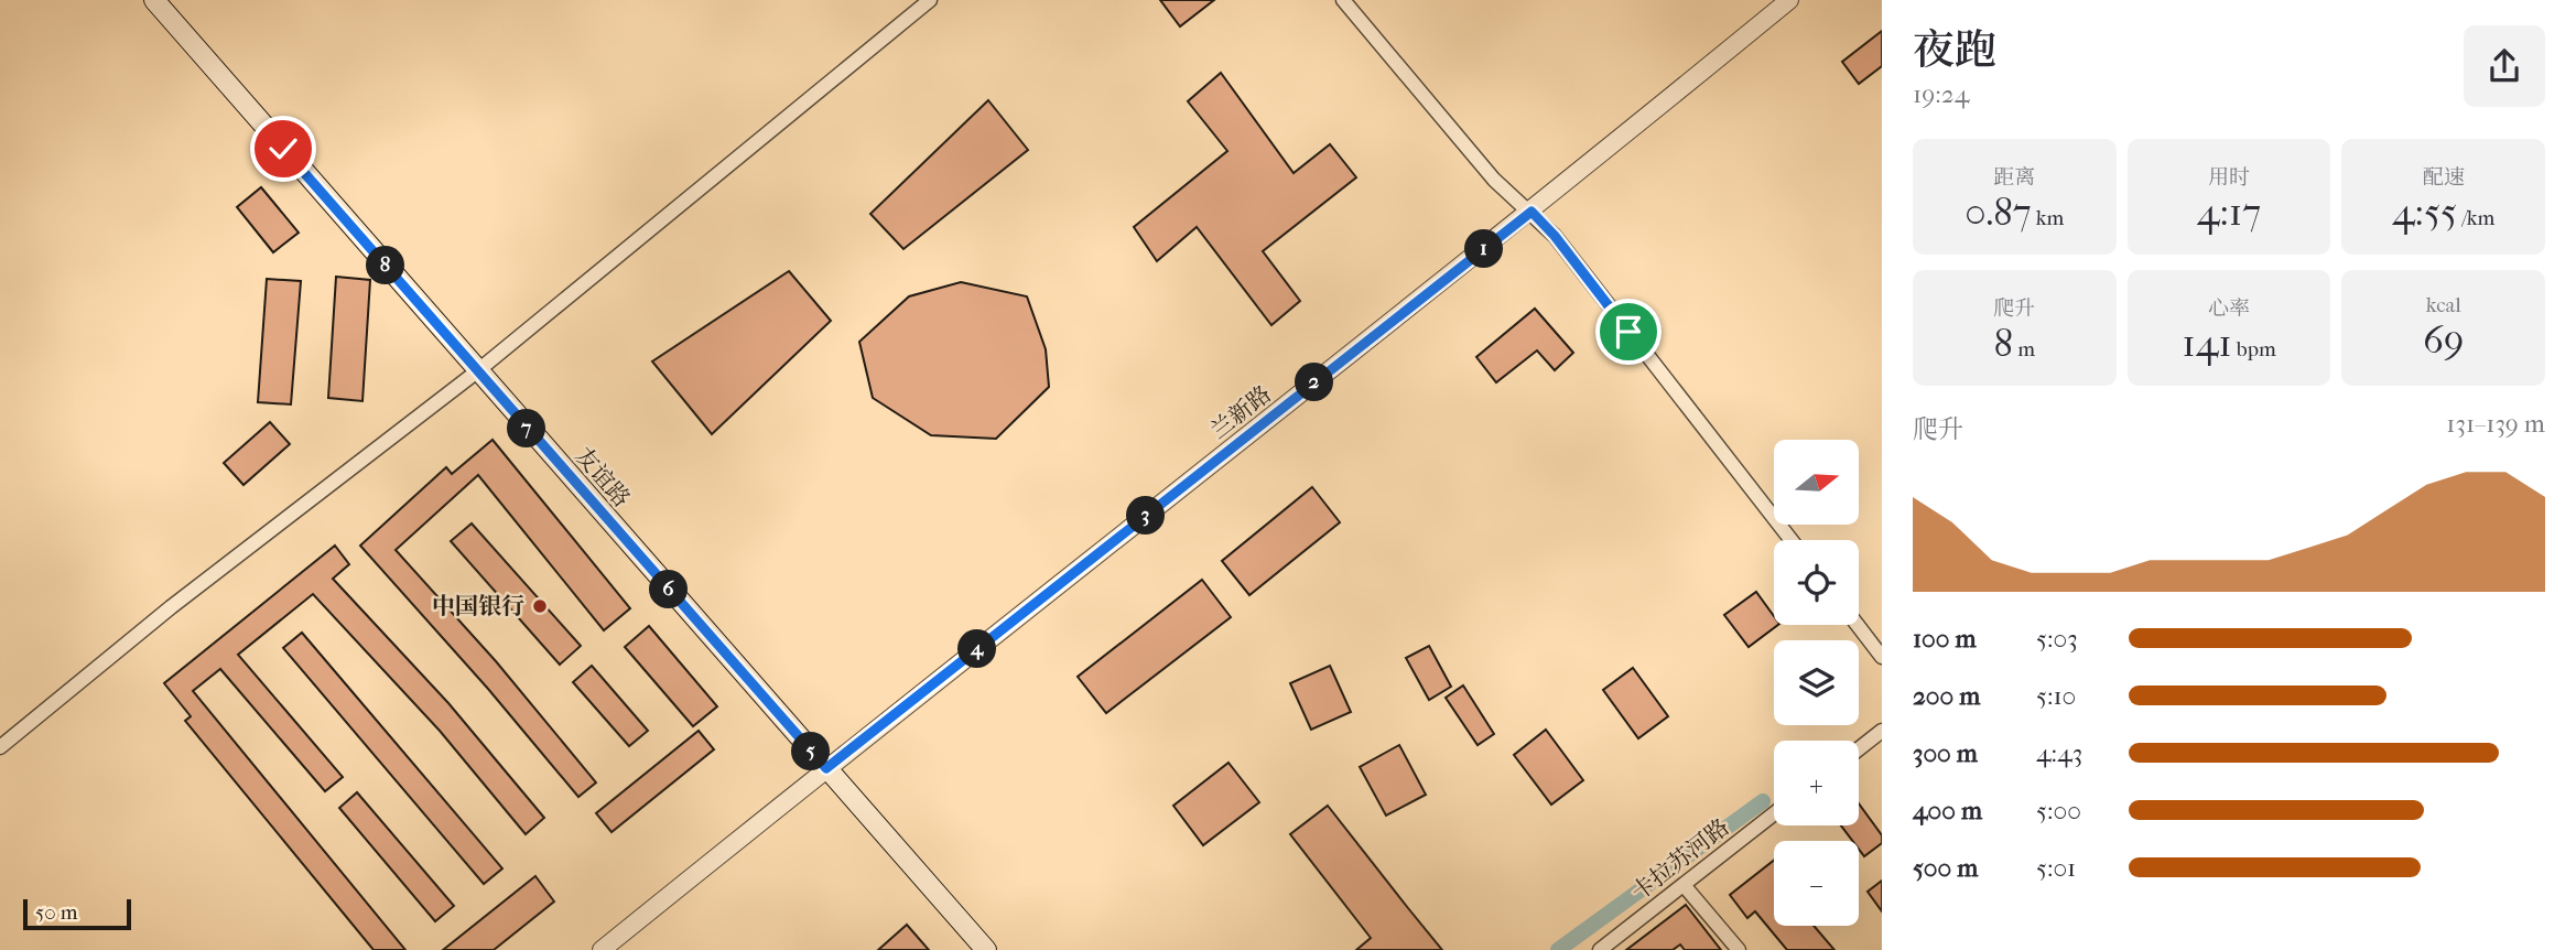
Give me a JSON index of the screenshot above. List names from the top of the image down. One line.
{"streets":{"main road":["友谊路"],"street":["兰新路","卡拉苏河路"]},"crossings":[["兰新路","友谊路"]],"places":["中国银行"],"scale_bar":"50 m","north":"right","page":{"heading":["夜跑","19:24"],"stats":[["距离","0.87 km"],["用时","4:17"],["配速","4:55 /km"],["爬升","8 m"],["心率","141 bpm"],["kcal","69"]],"pins":["1","8","2","7","3","6","4","5"],"chart":["爬升","131–139 m"],"map_buttons":["+","−"],"list":[{"name":"100 m","note":"5:03"},{"name":"200 m","note":"5:10"},{"name":"300 m","note":"4:43"},{"name":"400 m","note":"5:00"},{"name":"500 m","note":"5:01"}],"scale":"50 m"}}
